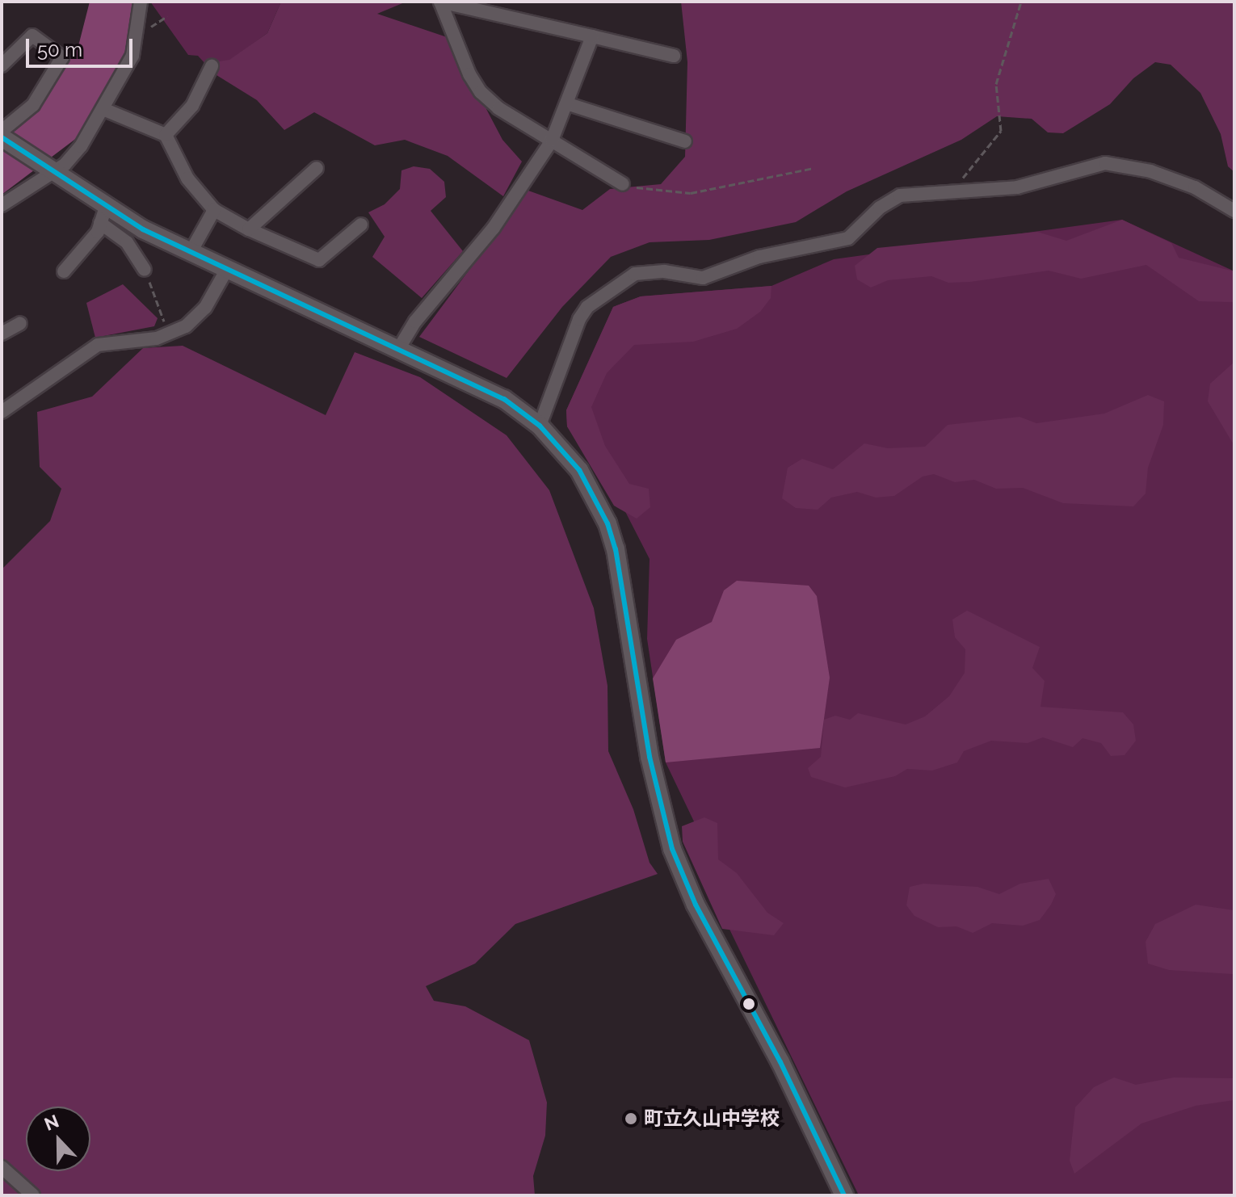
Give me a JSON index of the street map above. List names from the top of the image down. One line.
{"places":["町立久山中学校"],"scale_bar":"50 m","north":"top"}
